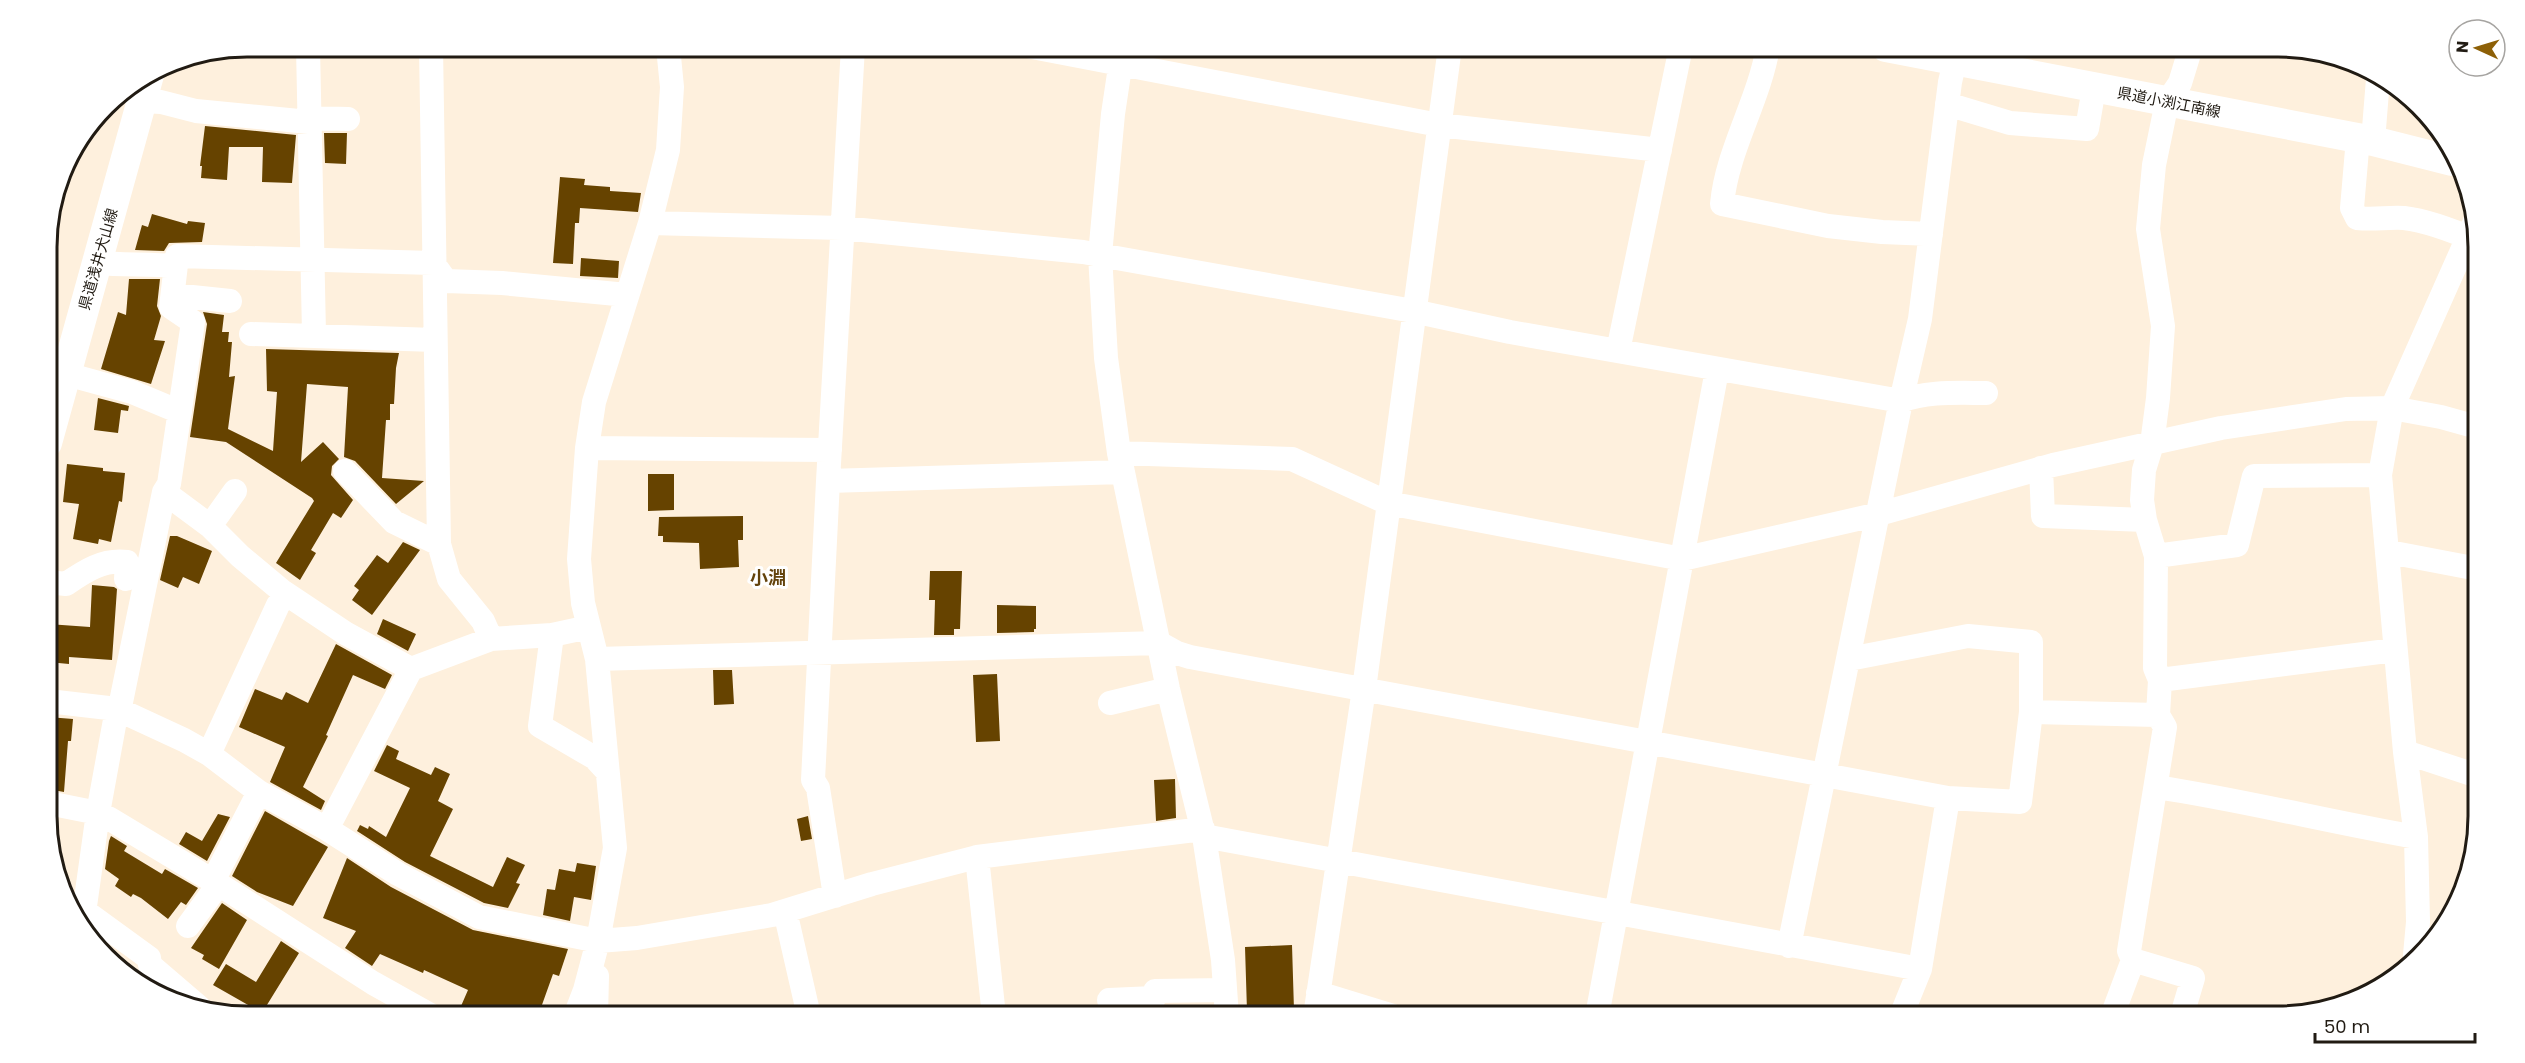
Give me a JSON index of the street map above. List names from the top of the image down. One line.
{"streets":{"main road":["県道小渕江南線","県道浅井犬山線"]},"districts":["小淵"],"scale_bar":"50 m","north":"left"}
